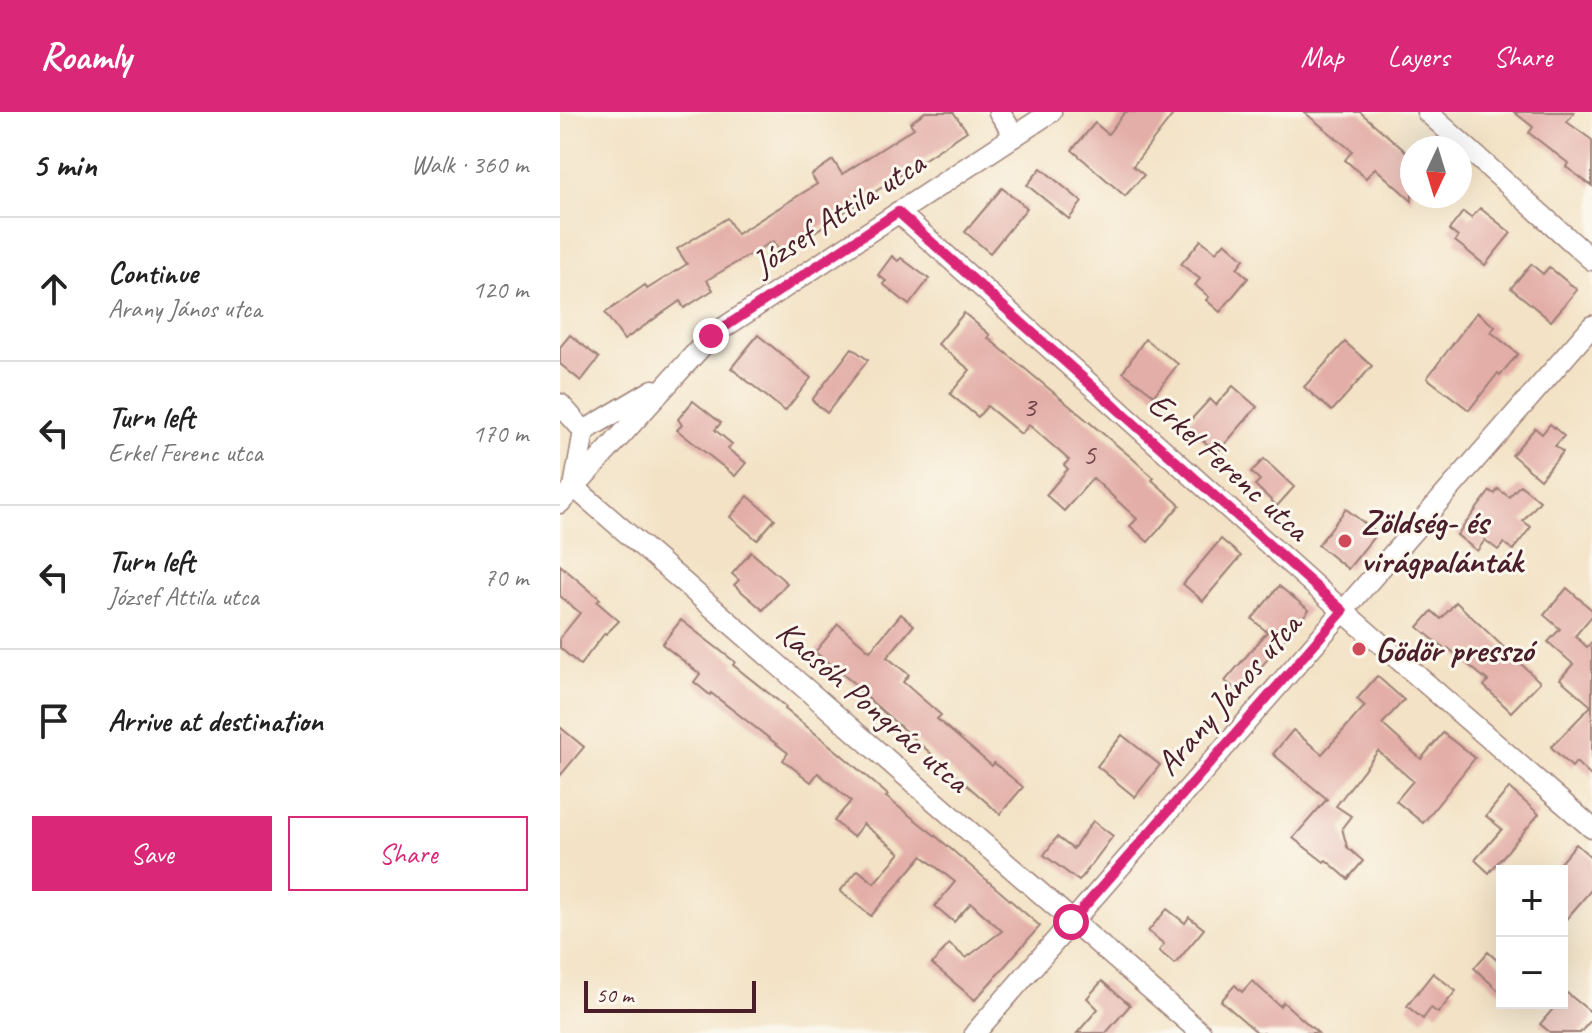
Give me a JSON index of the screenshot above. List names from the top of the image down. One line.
{"streets":{"street":["József Attila utca","Erkel Ferenc utca","Arany János utca","Kacsóh Pongrác utca"]},"crossings":[["József Attila utca","Erkel Ferenc utca"],["József Attila utca","Kacsóh Pongrác utca"],["Erkel Ferenc utca","Arany János utca"],["Arany János utca","Kacsóh Pongrác utca"]],"places":["Zöldség- és virágpalánták","Gödör presszó"],"house_numbers":["3","5"],"scale_bar":"50 m","north":"bottom","page":{"header":"Roamly","nav":["Map","Layers","Share"],"heading":["5 min","Walk · 360 m"],"list":[["Continue","Arany János utca","120 m"],["Turn left","Erkel Ferenc utca","170 m"],["Turn left","József Attila utca","70 m"],"Arrive at destination"],"buttons":["Save","Share"],"map_buttons":["+","−"],"scale":"50 m"}}
